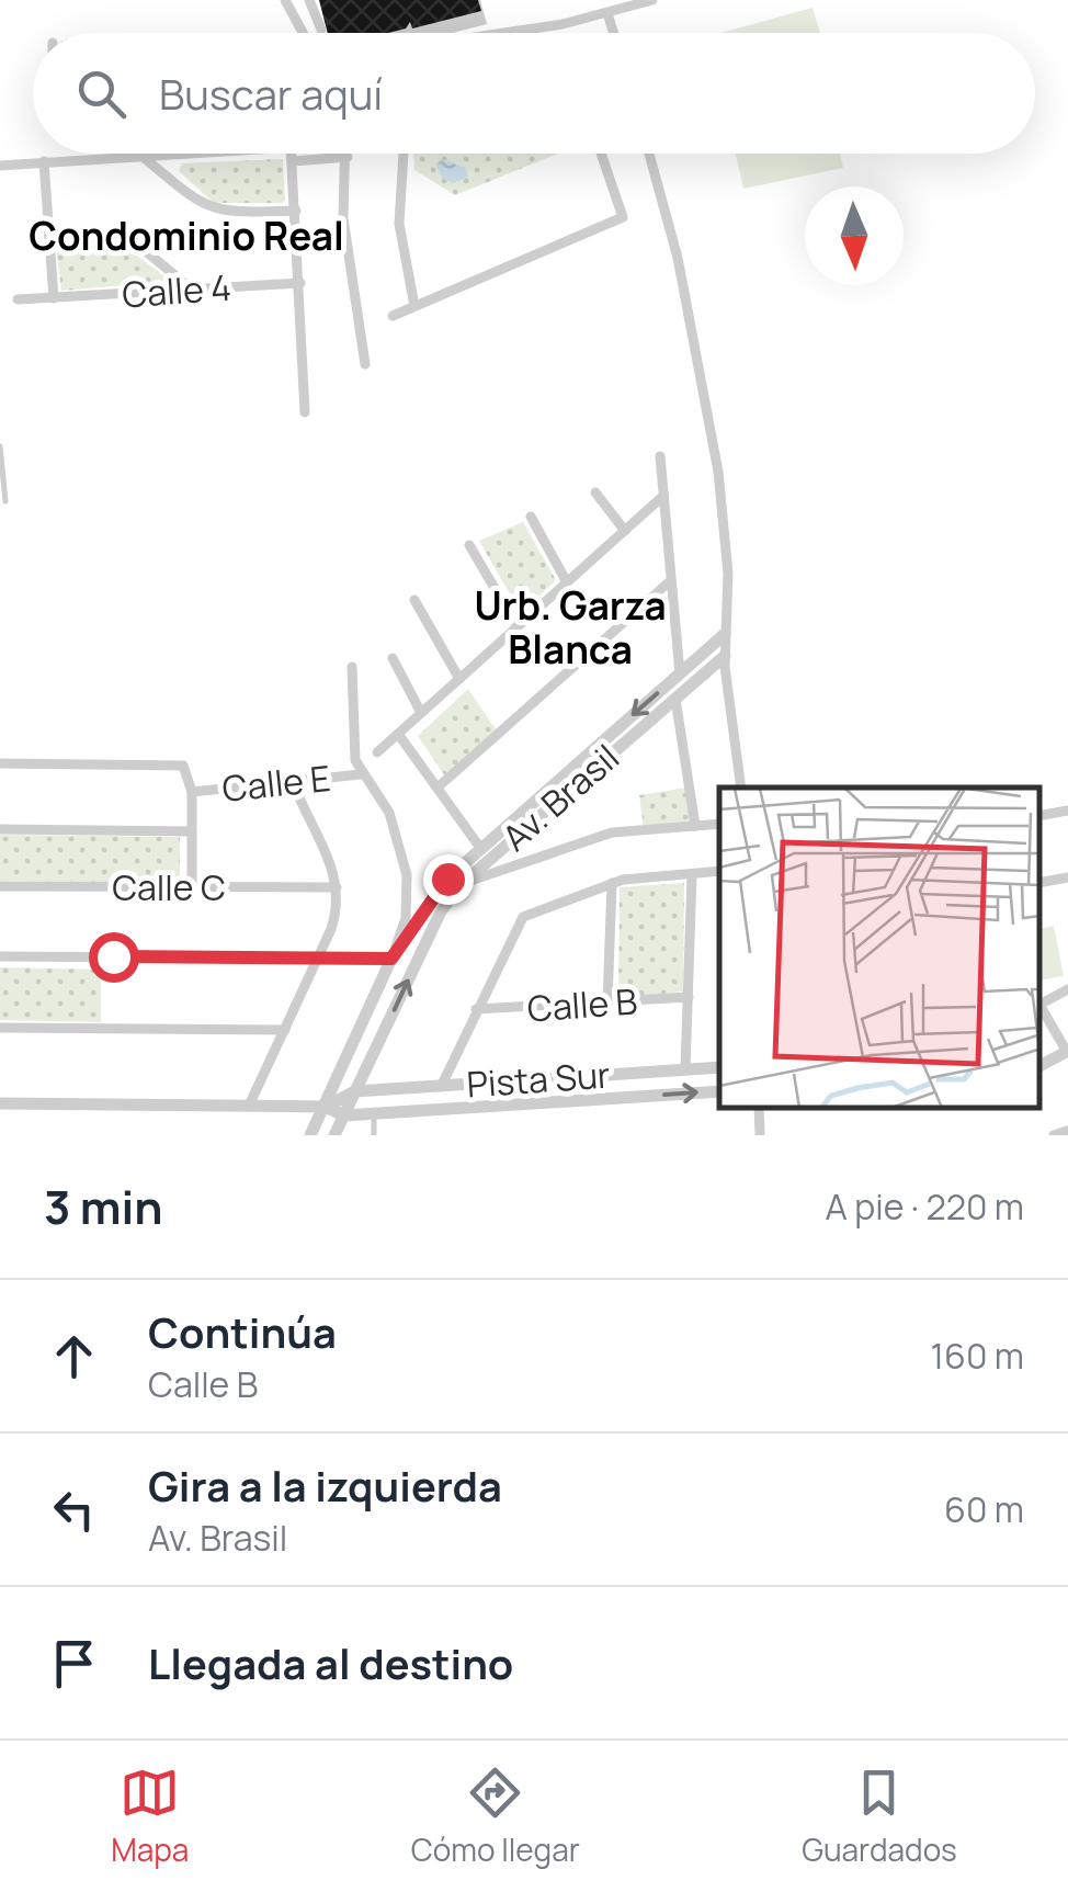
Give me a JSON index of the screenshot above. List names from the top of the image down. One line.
{"streets":{"street":["Calle 4","Calle E","Av. Brasil","Calle C","Calle B","Pista Sur"]},"crossings":[["Av. Brasil","Pista Sur"]],"districts":["Condominio Real","Urb. Garza Blanca"],"north":"bottom","page":{"search":"Buscar aquí","heading":["3 min","A pie · 220 m"],"list":[["Continúa","Calle B","160 m"],["Gira a la izquierda","Av. Brasil","60 m"],"Llegada al destino"],"nav":["Mapa","Cómo llegar","Guardados"]}}
